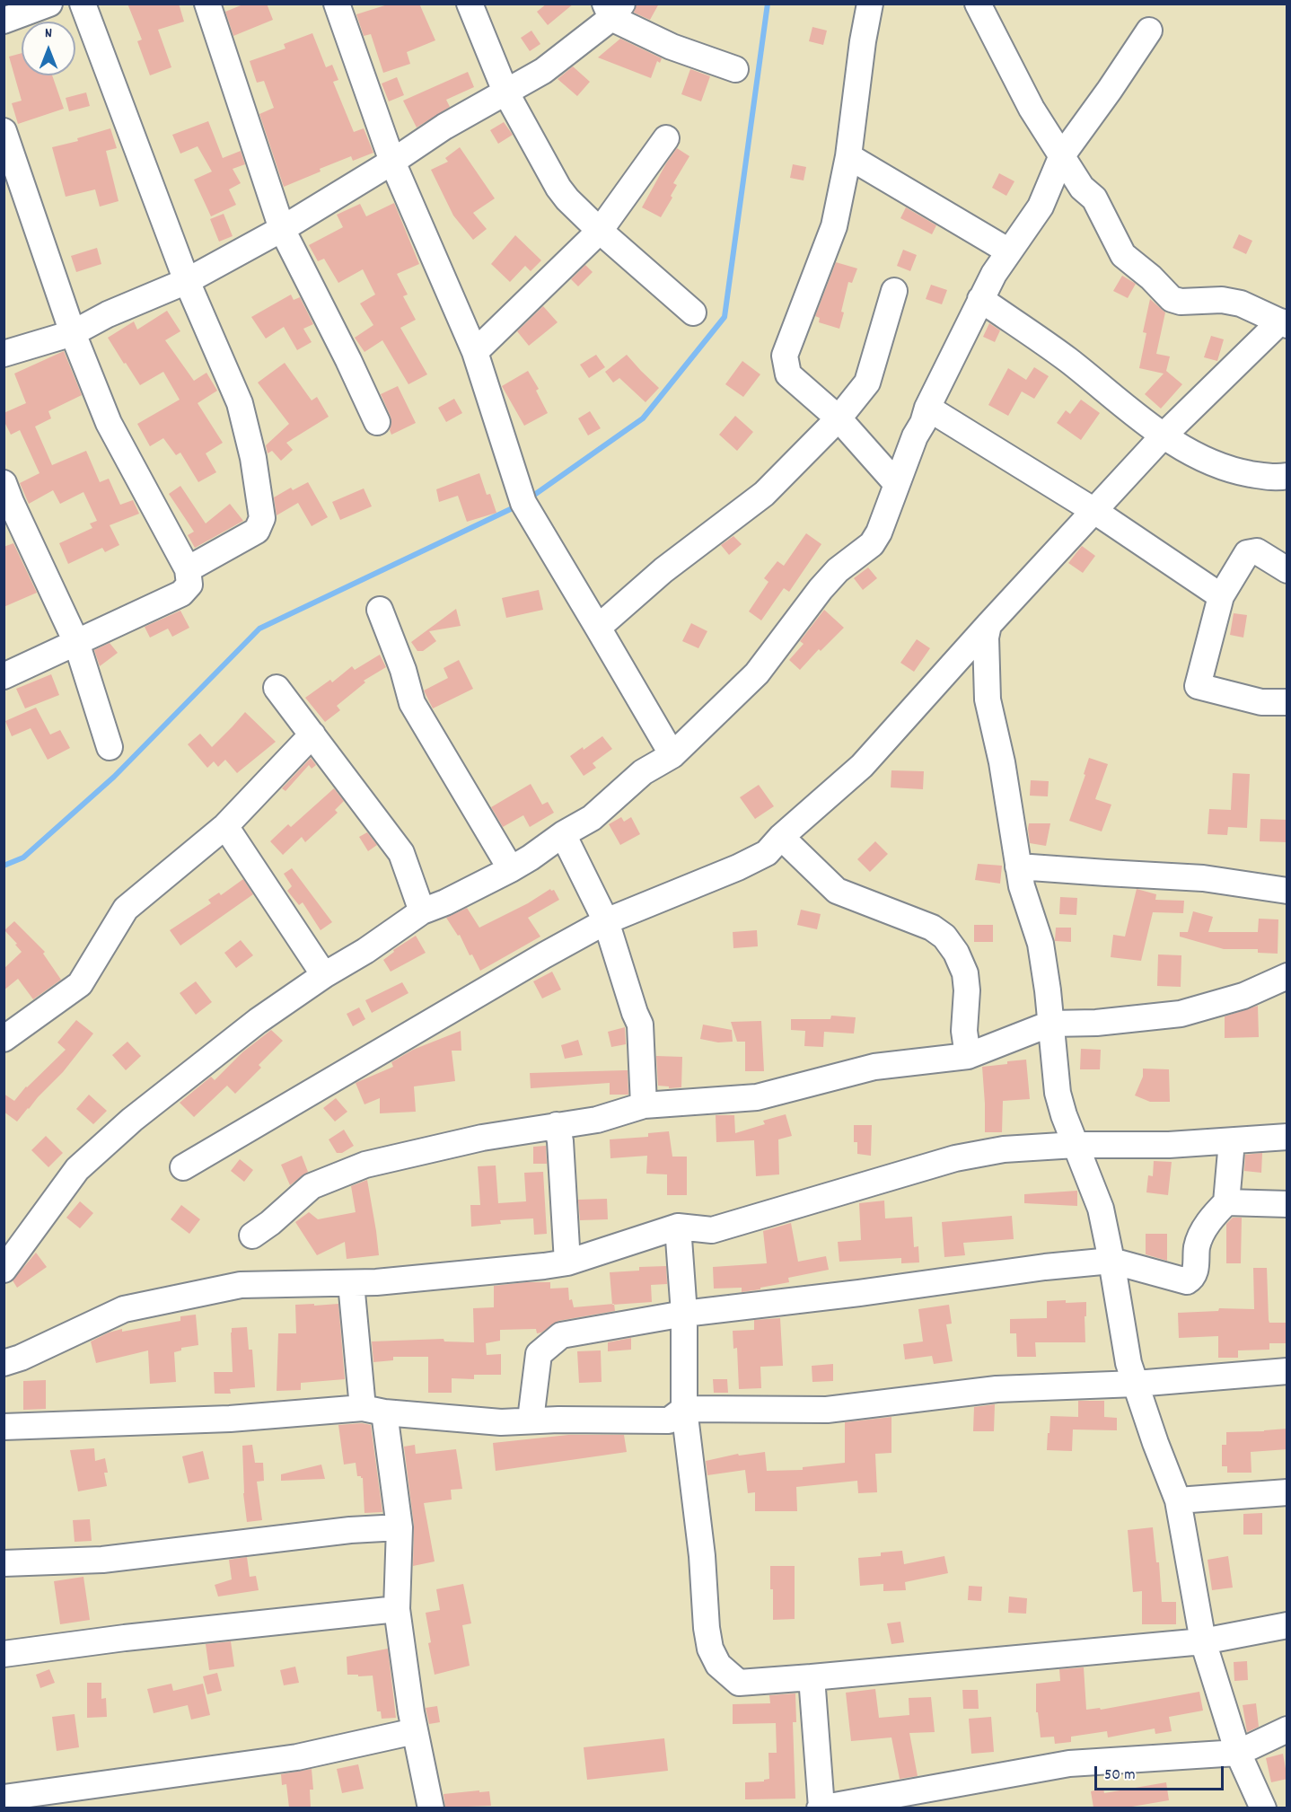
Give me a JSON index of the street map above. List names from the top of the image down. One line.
{"scale_bar":"50 m","north":"top"}
